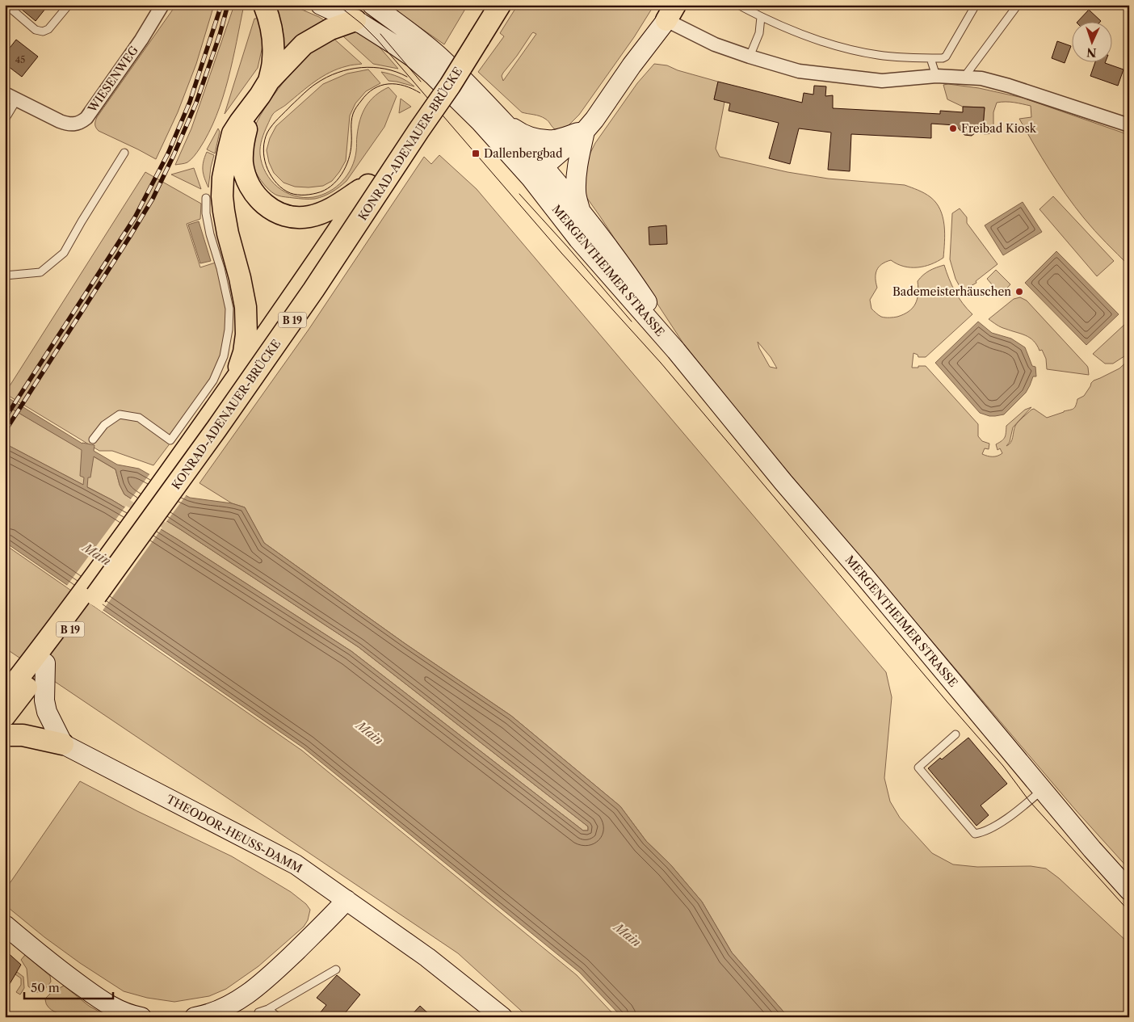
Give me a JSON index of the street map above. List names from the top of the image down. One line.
{"streets":{"main road":["KONRAD-ADENAUER-BRÜCKE","MERGENTHEIMER STRASSE","B 19","THEODOR-HEUSS-DAMM"],"street":["WIESENWEG"]},"crossings":[["KONRAD-ADENAUER-BRÜCKE","B 19"]],"water":["Main"],"places":{"other":["Freibad Kiosk","Bademeisterhäuschen"],"transit":["Dallenbergbad"]},"house_numbers":["45"],"scale_bar":"50 m","north":"bottom"}
